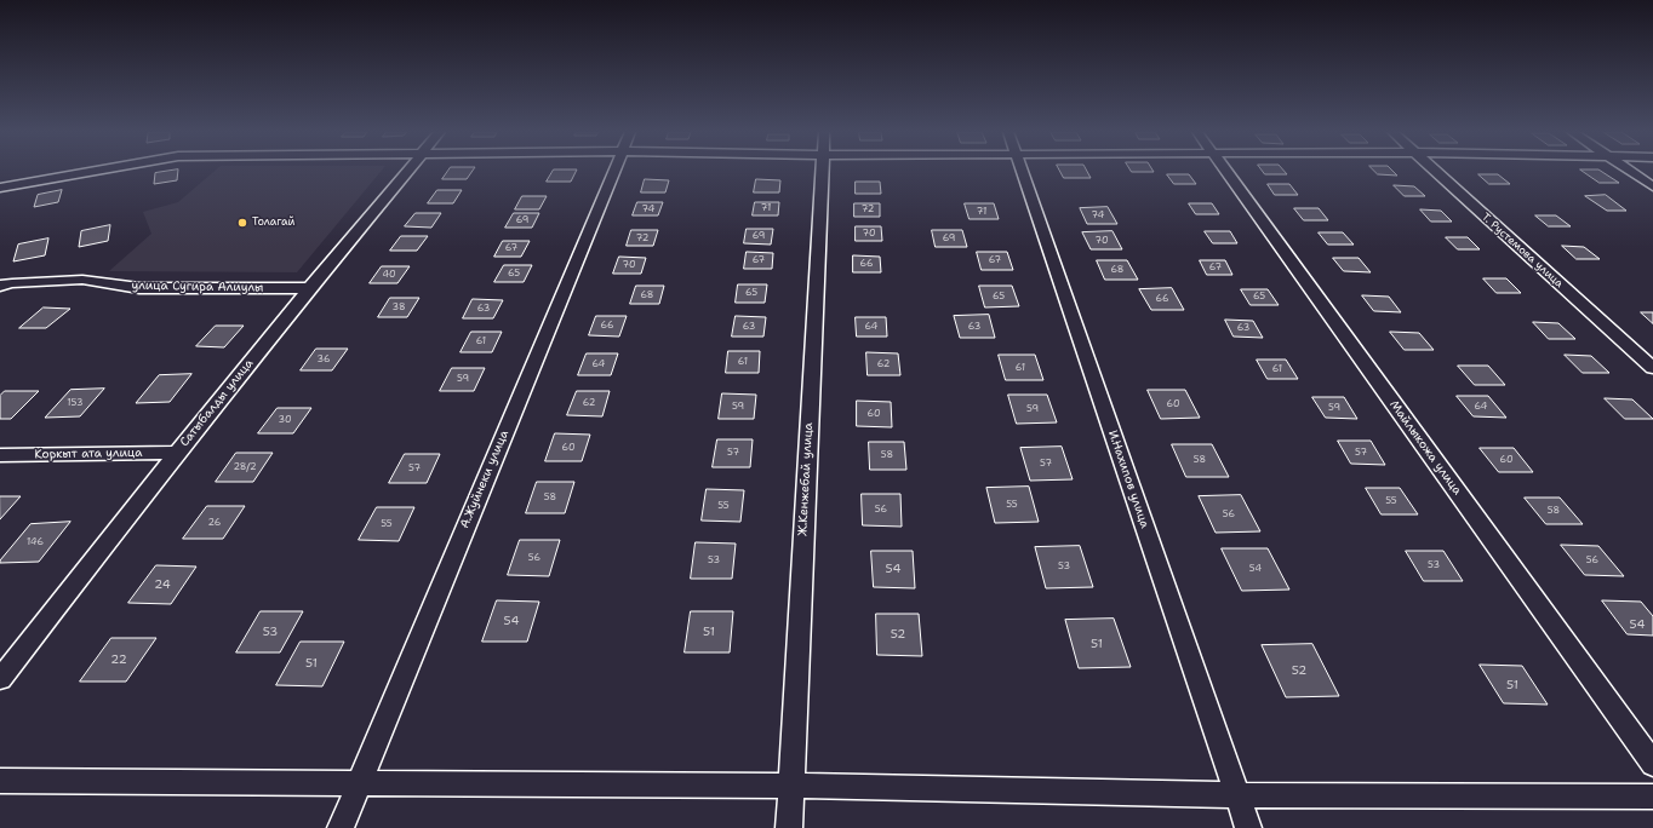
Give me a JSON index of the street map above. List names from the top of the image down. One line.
{"streets":{"street":["Т. Рустемова улица","улица Сугира Алиулы","Сатыбалды улица","Майлыкожа улица","Коркыт ата улица","А.Жуйнеки улица","Ж.Кенжебай улица","И.Нахипов улица"]},"crossings":[["улица Сугира Алиулы","Сатыбалды улица"],["Сатыбалды улица","Коркыт ата улица"]],"places":["Толагай"],"house_numbers":["71","74","72","71","74","69","70","69","72","69","70","67","67","67","66","70","67","68","65","40","65","68","65","65","66","38","63","66","63","64","63","63","61","36","61","64","62","61","61","59","153","62","60","59","64","59","59","60","30","60","57","57","58","58","60","57","28/2","57","58","55","55","55","56","58","56","26","55","146","56","53","56","53","53","54","54","24","54","54","53","51","52","51","22","51","52","51"]}
